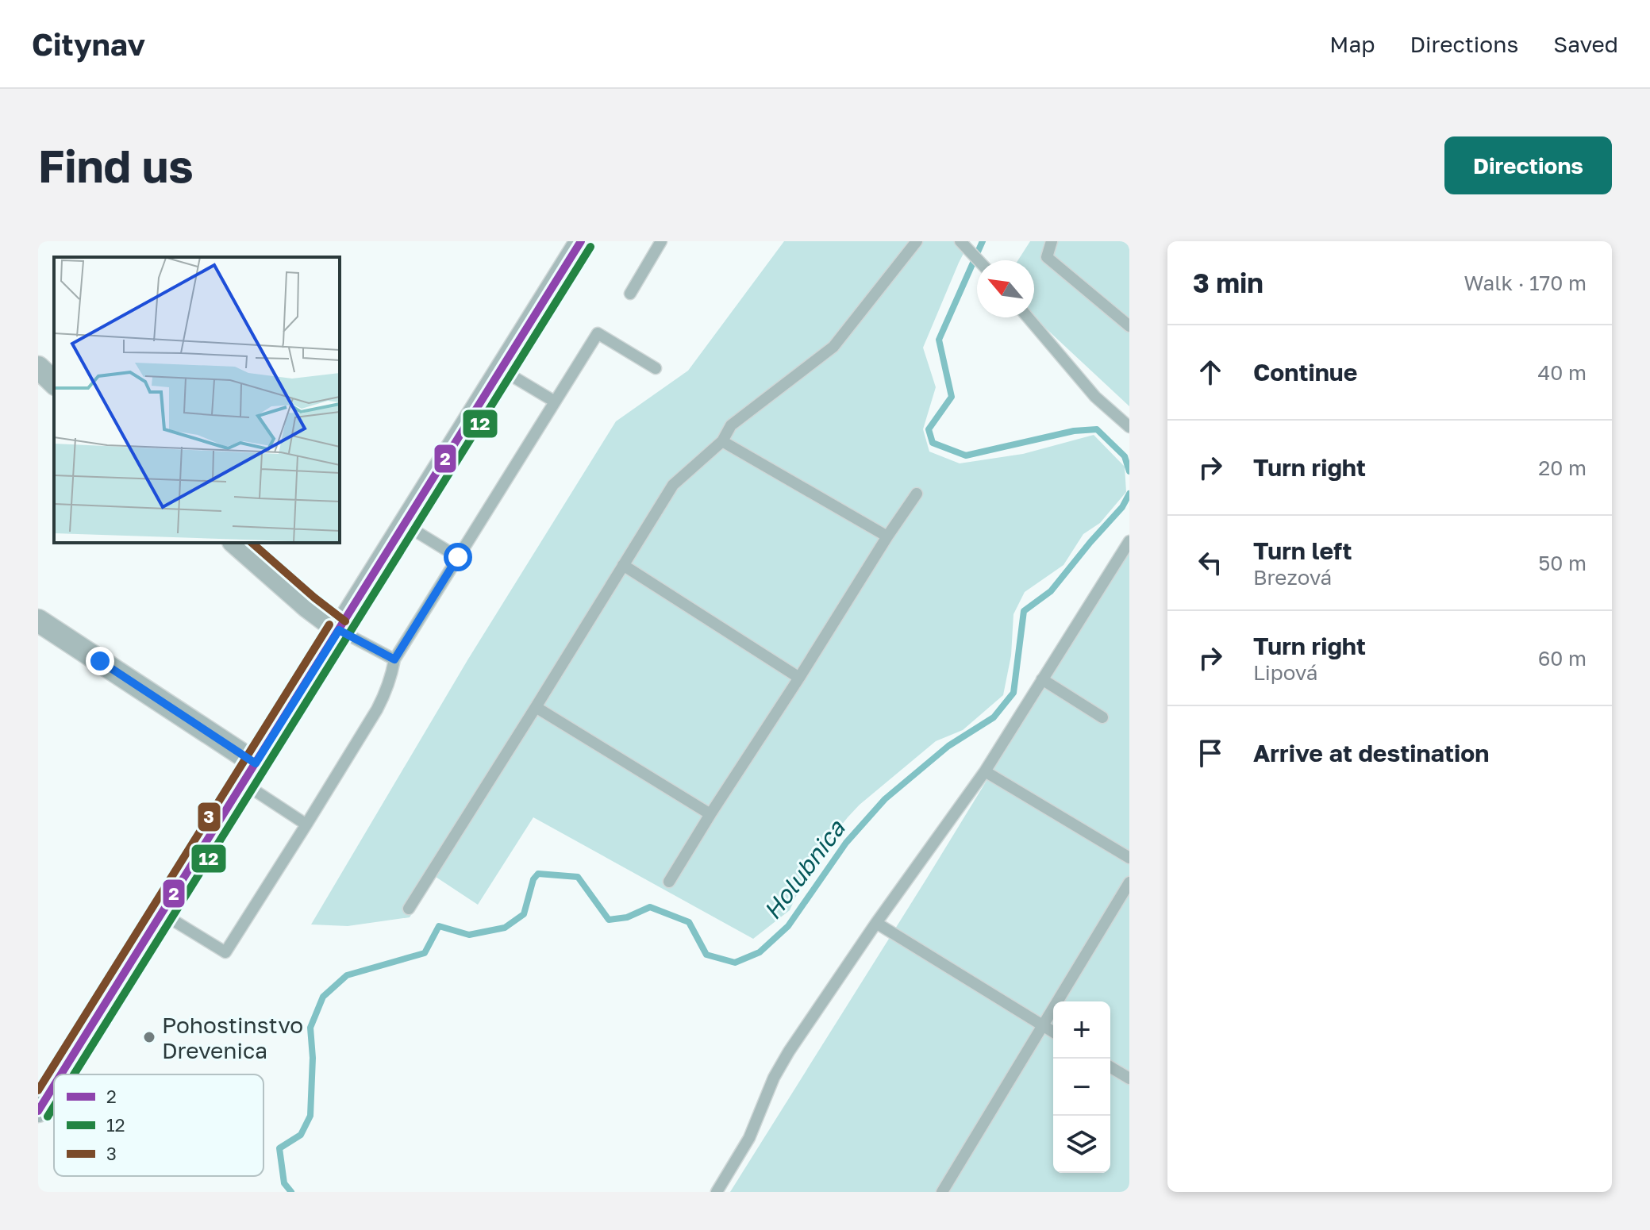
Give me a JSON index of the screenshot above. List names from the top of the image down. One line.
{"water":["Holubnica"],"places":["Pohostinstvo Drevenica"],"lines":["transit line 2","transit line 12","transit line 3"],"legend":["2","12","3"],"north":"top left","page":{"header":"Citynav","nav":["Map","Directions","Saved"],"buttons":"Directions","title":"Find us","heading":["3 min","Walk · 170 m"],"list":[["Continue","40 m"],["Turn right","20 m"],["Turn left","Brezová","50 m"],["Turn right","Lipová","60 m"],"Arrive at destination"],"map_buttons":["+","−"]}}
